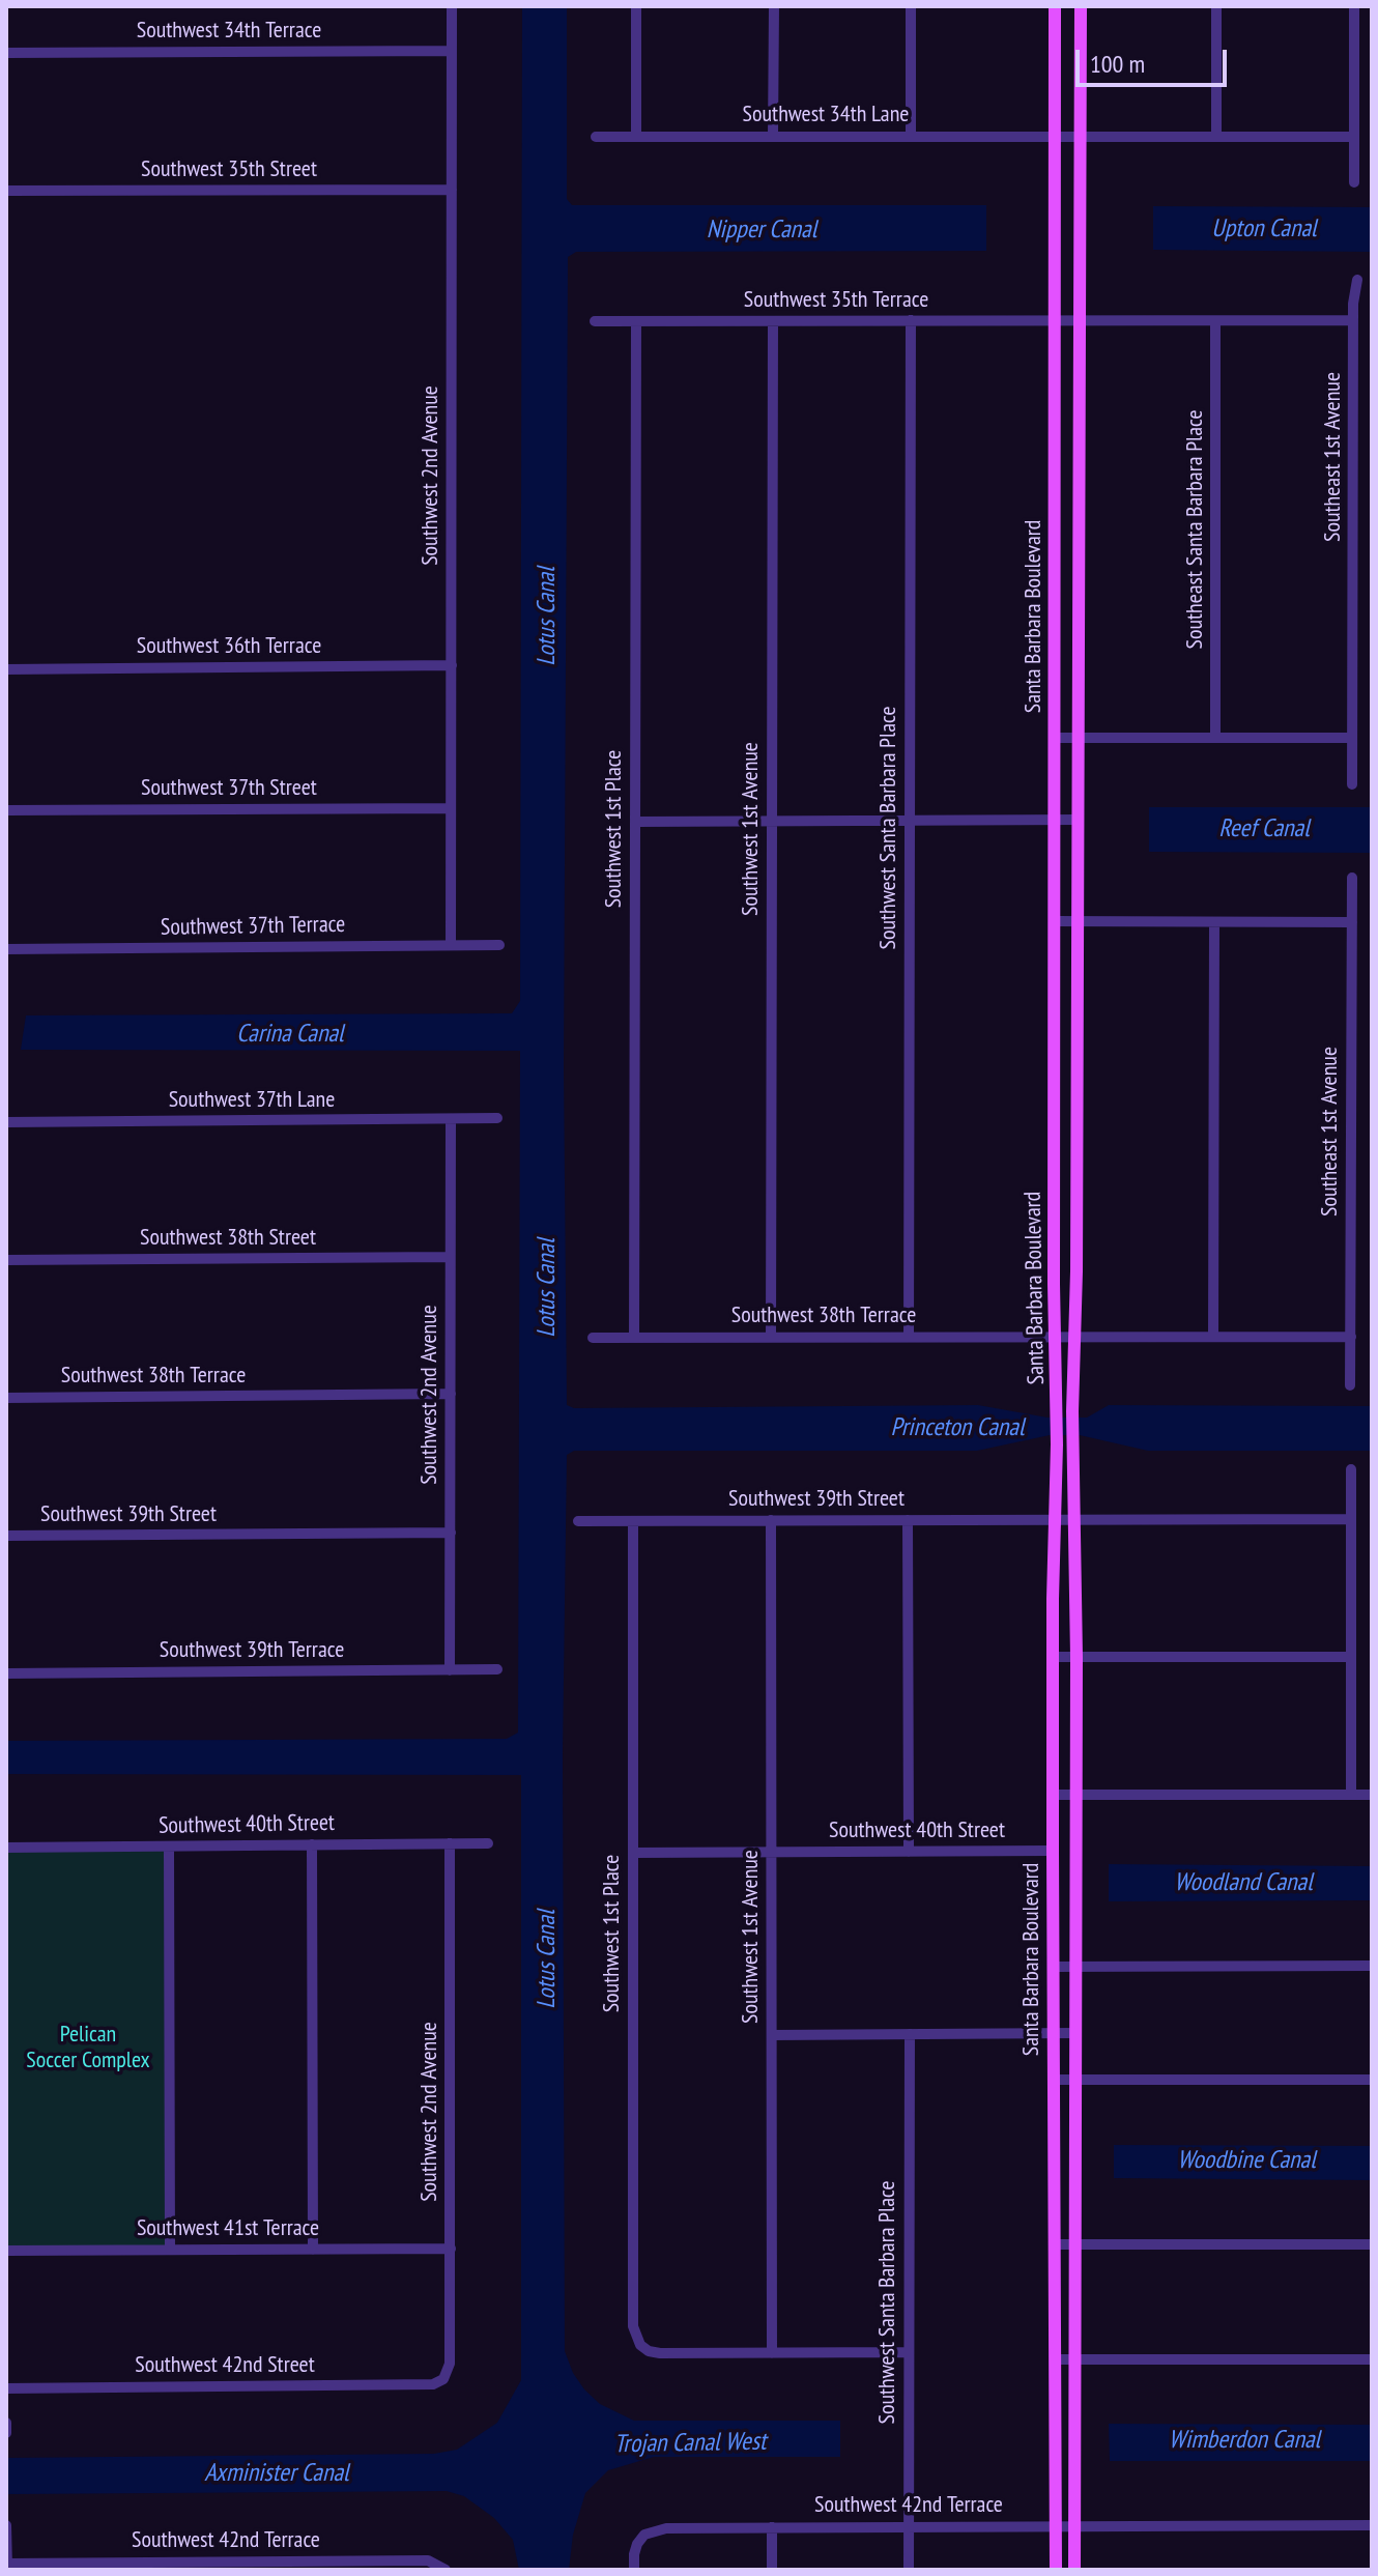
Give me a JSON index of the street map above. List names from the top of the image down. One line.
{"streets":{"main road":["Santa Barbara Boulevard"],"street":["Southwest 34th Terrace","Southwest 34th Lane","Southwest 35th Street","Southwest 35th Terrace","Southeast 1st Avenue","Southwest 2nd Avenue","Southeast Santa Barbara Place","Southwest 36th Terrace","Southwest 37th Street","Southwest Santa Barbara Place","Southwest 1st Place","Southwest 1st Avenue","Southwest 37th Terrace","Southwest 37th Lane","Southwest 38th Street","Southwest 38th Terrace","Southwest 39th Street","Southwest 39th Terrace","Southwest 40th Street","Southwest 41st Terrace","Southwest 42nd Street","Southwest 42nd Terrace"]},"crossings":[["Southwest 34th Terrace","Southwest 2nd Avenue"],["Southwest 34th Lane","Santa Barbara Boulevard"],["Southwest 35th Street","Southwest 2nd Avenue"],["Southwest 35th Terrace","Southeast 1st Avenue"],["Southwest 35th Terrace","Southeast Santa Barbara Place"],["Southwest 35th Terrace","Santa Barbara Boulevard"],["Southwest 35th Terrace","Southwest Santa Barbara Place"],["Southwest 35th Terrace","Southwest 1st Place"],["Southwest 35th Terrace","Southwest 1st Avenue"],["Southeast 1st Avenue","Southwest 38th Terrace"],["Southwest 2nd Avenue","Southwest 36th Terrace"],["Southwest 2nd Avenue","Southwest 37th Street"],["Southwest 2nd Avenue","Southwest 37th Terrace"],["Southwest 2nd Avenue","Southwest 37th Lane"],["Southwest 2nd Avenue","Southwest 38th Street"],["Southwest 2nd Avenue","Southwest 38th Terrace"],["Southwest 2nd Avenue","Southwest 39th Street"],["Southwest 2nd Avenue","Southwest 39th Terrace"],["Southwest 2nd Avenue","Southwest 40th Street"],["Southwest 2nd Avenue","Southwest 41st Terrace"],["Southwest 2nd Avenue","Southwest 42nd Street"],["Santa Barbara Boulevard","Southwest 38th Terrace"],["Santa Barbara Boulevard","Southwest 39th Street"],["Santa Barbara Boulevard","Southwest 40th Street"],["Santa Barbara Boulevard","Southwest 42nd Terrace"],["Southwest Santa Barbara Place","Southwest 38th Terrace"],["Southwest Santa Barbara Place","Southwest 42nd Terrace"],["Southwest 1st Place","Southwest 1st Avenue"],["Southwest 1st Place","Southwest 38th Terrace"],["Southwest 1st Place","Southwest 39th Street"],["Southwest 1st Place","Southwest 40th Street"],["Southwest 1st Avenue","Southwest 38th Terrace"],["Southwest 1st Avenue","Southwest 39th Street"],["Southwest 1st Avenue","Southwest 40th Street"]],"water":["Upton Canal","Nipper Canal","Lotus Canal","Reef Canal","Carina Canal","Princeton Canal","Woodland Canal","Woodbine Canal","Wimberdon Canal","Trojan Canal West","Axminister Canal"],"parks":["Pelican Soccer Complex"],"scale_bar":"100 m"}
